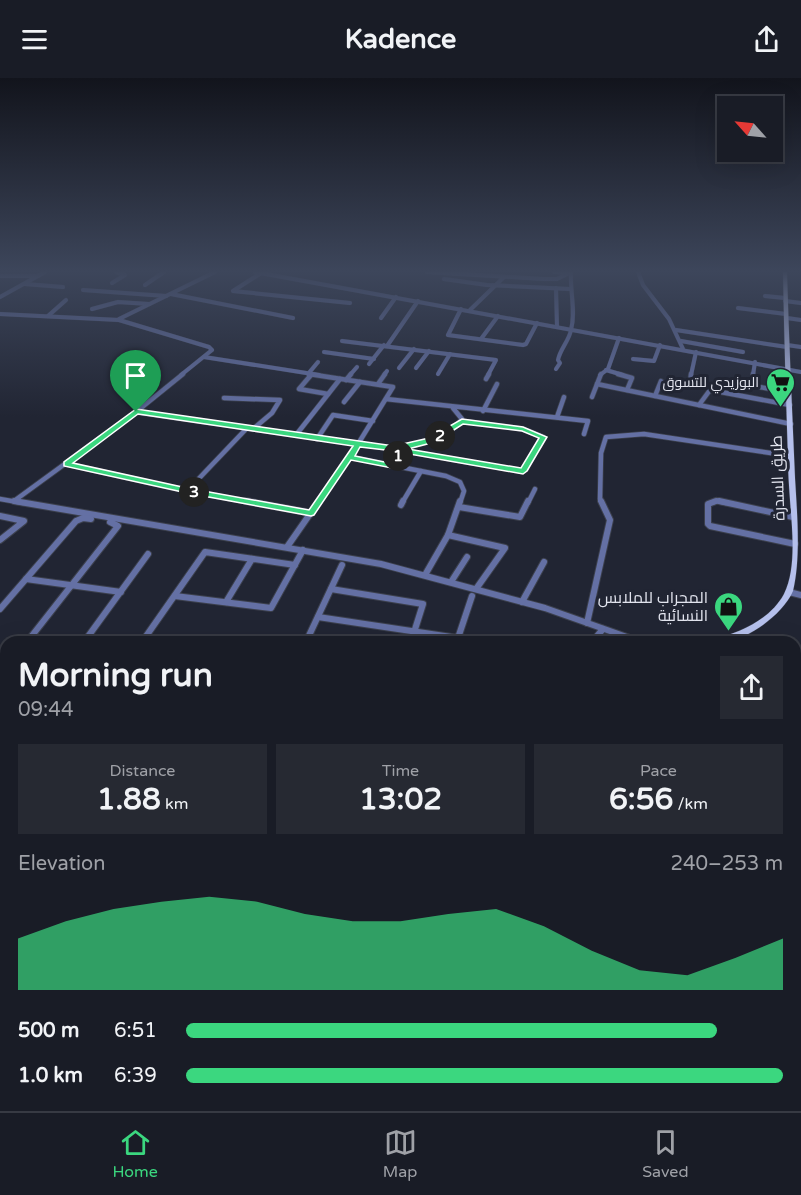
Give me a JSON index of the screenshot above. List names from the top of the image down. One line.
{"streets":{"main road":["طريق السدرة"]},"places":{"supermarket":["البوزيدي للتسوق"],"shop":["المجراب للملابس النسائية"]},"north":"top left","page":{"header":"Kadence","pins":["2","1","3"],"heading":["Morning run","09:44"],"stats":[["Distance","1.88 km"],["Time","13:02"],["Pace","6:56 /km"]],"chart":["Elevation","240–253 m"],"list":[{"name":"500 m","note":"6:51"},{"name":"1.0 km","note":"6:39"}],"tabs":["Home","Map","Saved"]}}
